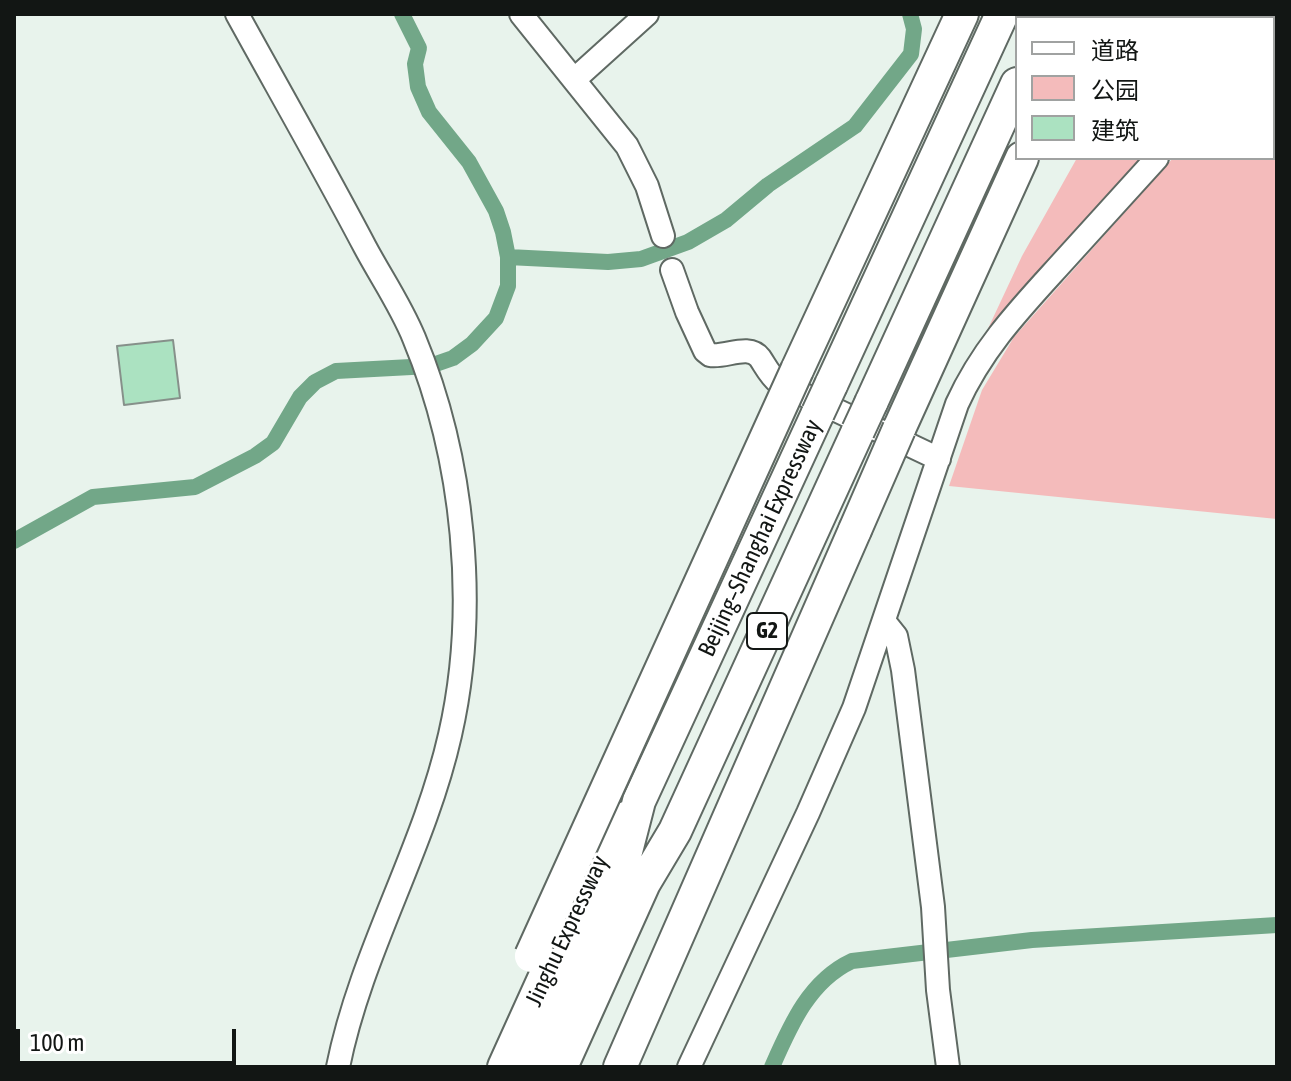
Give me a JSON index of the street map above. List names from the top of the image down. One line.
{"streets":{"highway":["Beijing–Shanghai Expressway","G2","Jinghu Expressway"]},"crossings":[["Beijing–Shanghai Expressway","G2"],["Beijing–Shanghai Expressway","Jinghu Expressway"]],"legend":["道路","公园","建筑"],"scale_bar":"100 m"}
